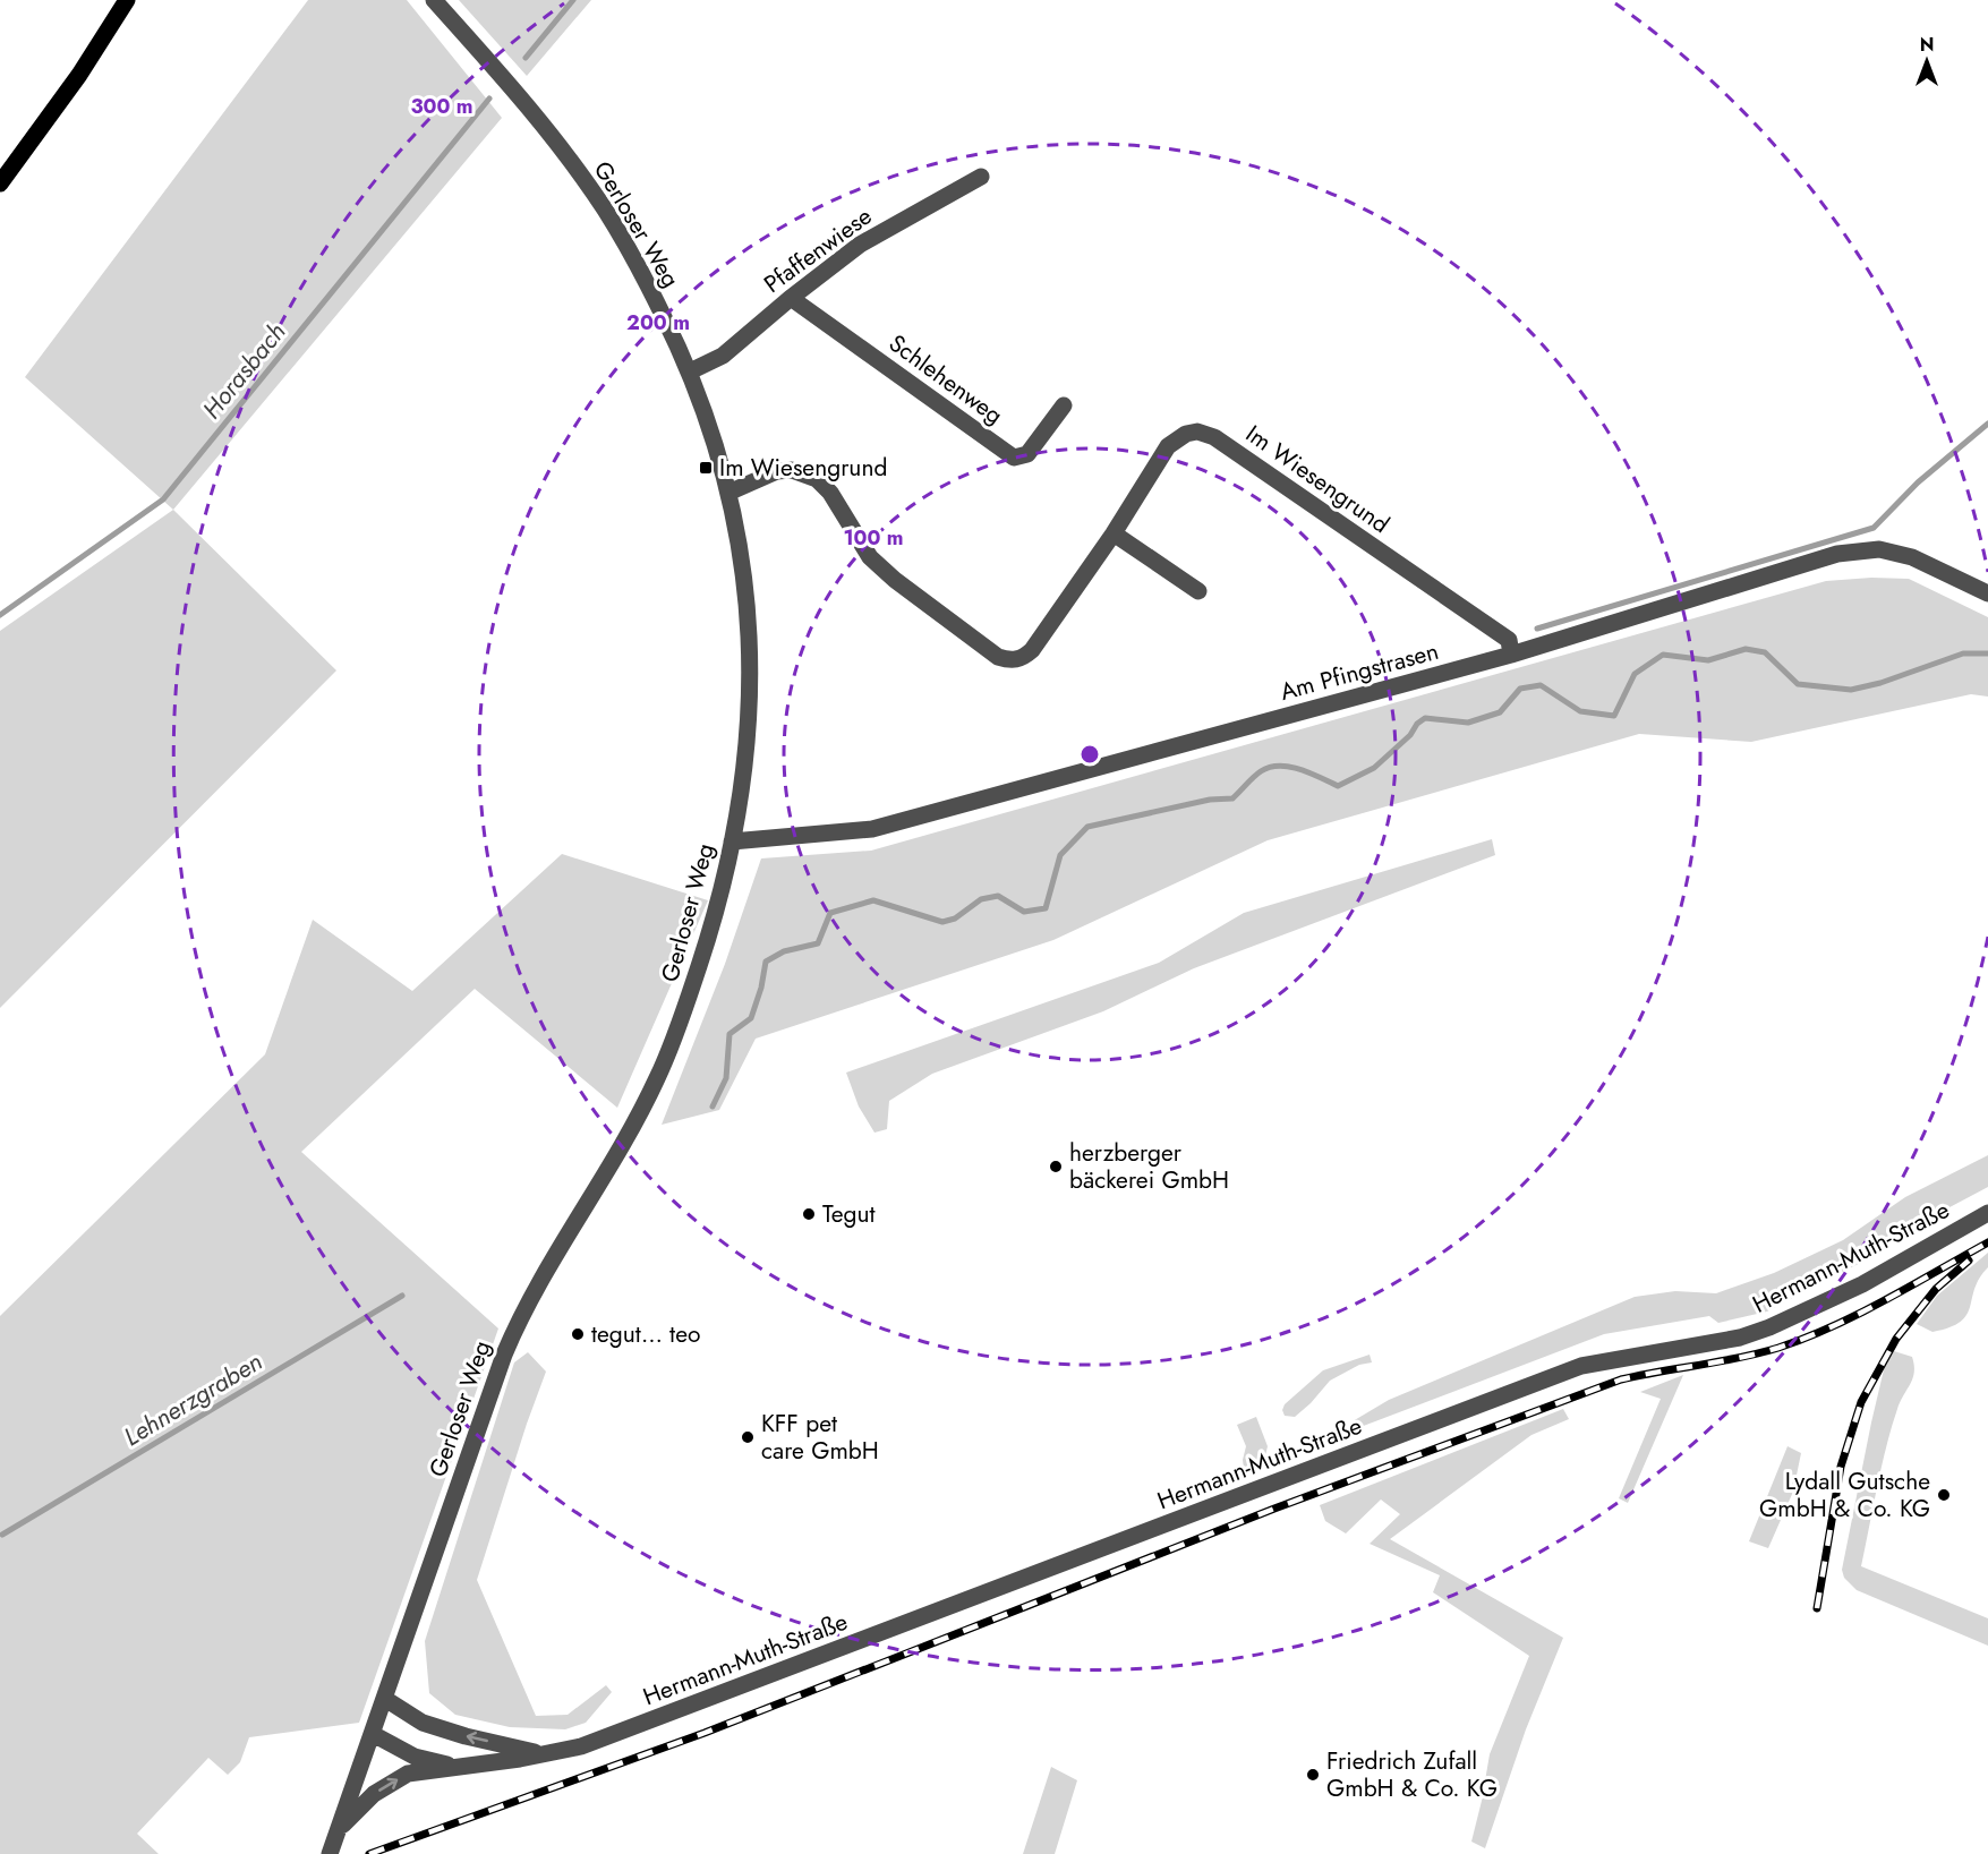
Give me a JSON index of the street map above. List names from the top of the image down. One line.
{"streets":{"street":["Gerloser Weg","Pfaffenwiese","Schlehenweg","Im Wiesengrund","Am Pfingstrasen","Hermann-Muth-Straße"]},"crossings":[["Gerloser Weg","Pfaffenwiese"],["Gerloser Weg","Im Wiesengrund"],["Gerloser Weg","Am Pfingstrasen"],["Gerloser Weg","Hermann-Muth-Straße"],["Pfaffenwiese","Schlehenweg"],["Im Wiesengrund","Am Pfingstrasen"]],"water":["Horasbach","Lehnerzgraben"],"places":{"transit":["Im Wiesengrund"],"other":["herzberger bäckerei GmbH","Tegut","tegut… teo","KFF pet care GmbH","Lydall Gutsche GmbH & Co. KG","Friedrich Zufall GmbH & Co. KG"]},"north":"top","rings":["300 m","200 m","100 m"]}
